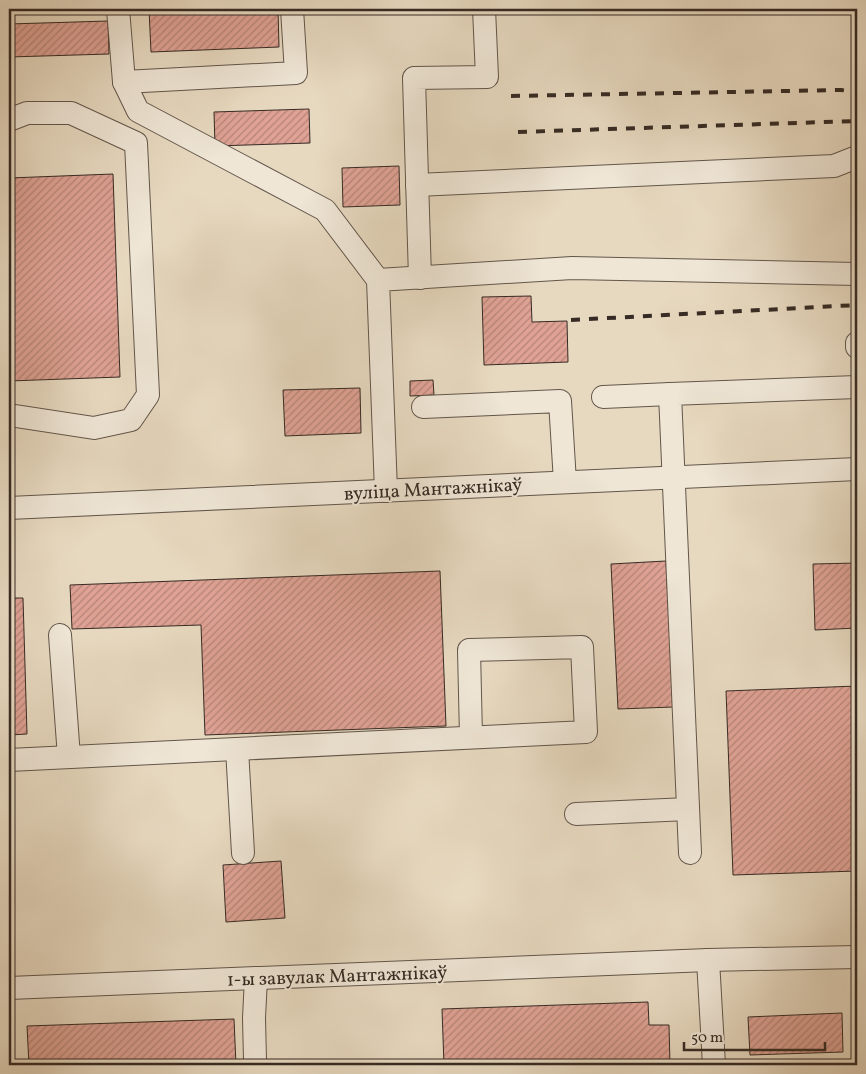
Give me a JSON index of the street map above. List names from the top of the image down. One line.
{"streets":{"street":["вуліца Мантажнікаў","1-ы завулак Мантажнікаў"]},"scale_bar":"50 m"}
